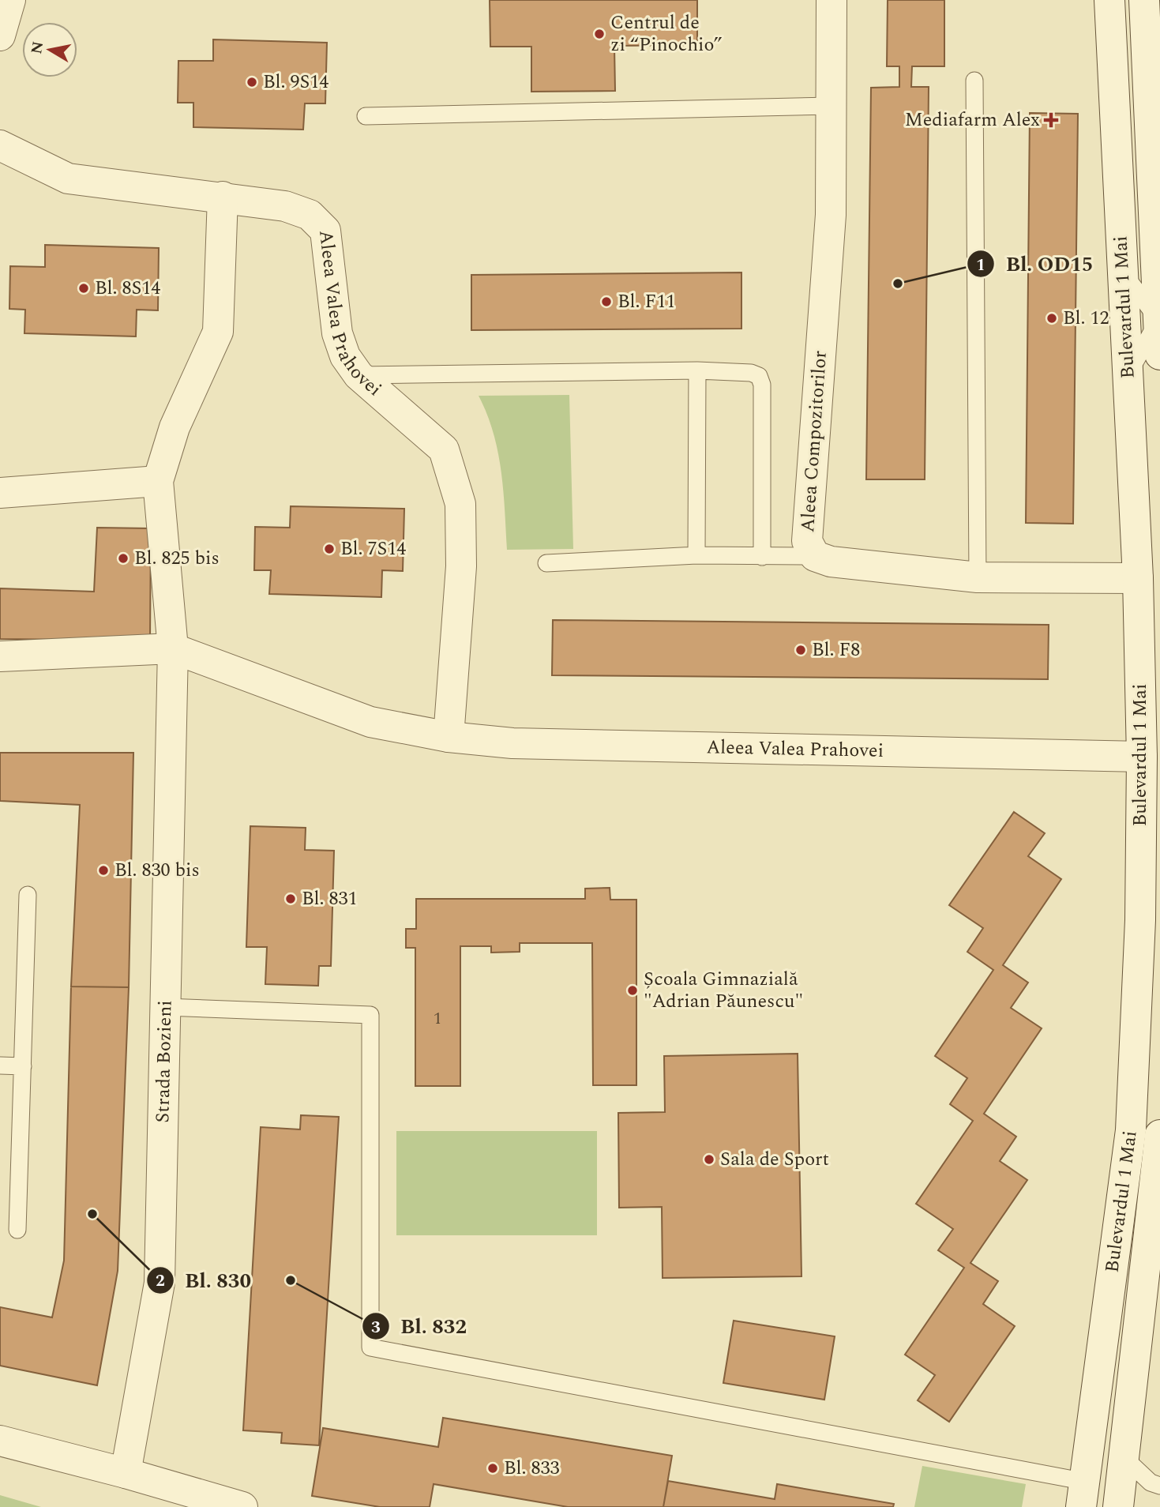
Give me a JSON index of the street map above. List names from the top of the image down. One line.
{"streets":{"street":["Bulevardul 1 Mai","Aleea Valea Prahovei","Aleea Compozitorilor","Strada Bozieni"]},"crossings":[["Bulevardul 1 Mai","Aleea Valea Prahovei"],["Bulevardul 1 Mai","Aleea Compozitorilor"],["Aleea Valea Prahovei","Strada Bozieni"]],"places":{"other":["Centrul de zi “Pinochio”","Bl. 9S14","Bl. OD15","Bl. 8S14","Bl. F11","Bl. 12","Bl. 7S14","Bl. 825 bis","Bl. F8","Bl. 830 bis","Bl. 831","Școala Gimnazială \"Adrian Păunescu\"","Sala de Sport","Bl. 830","Bl. 832","Bl. 833"],"health":["Mediafarm Alex"]},"house_numbers":["1"],"north":"left"}
